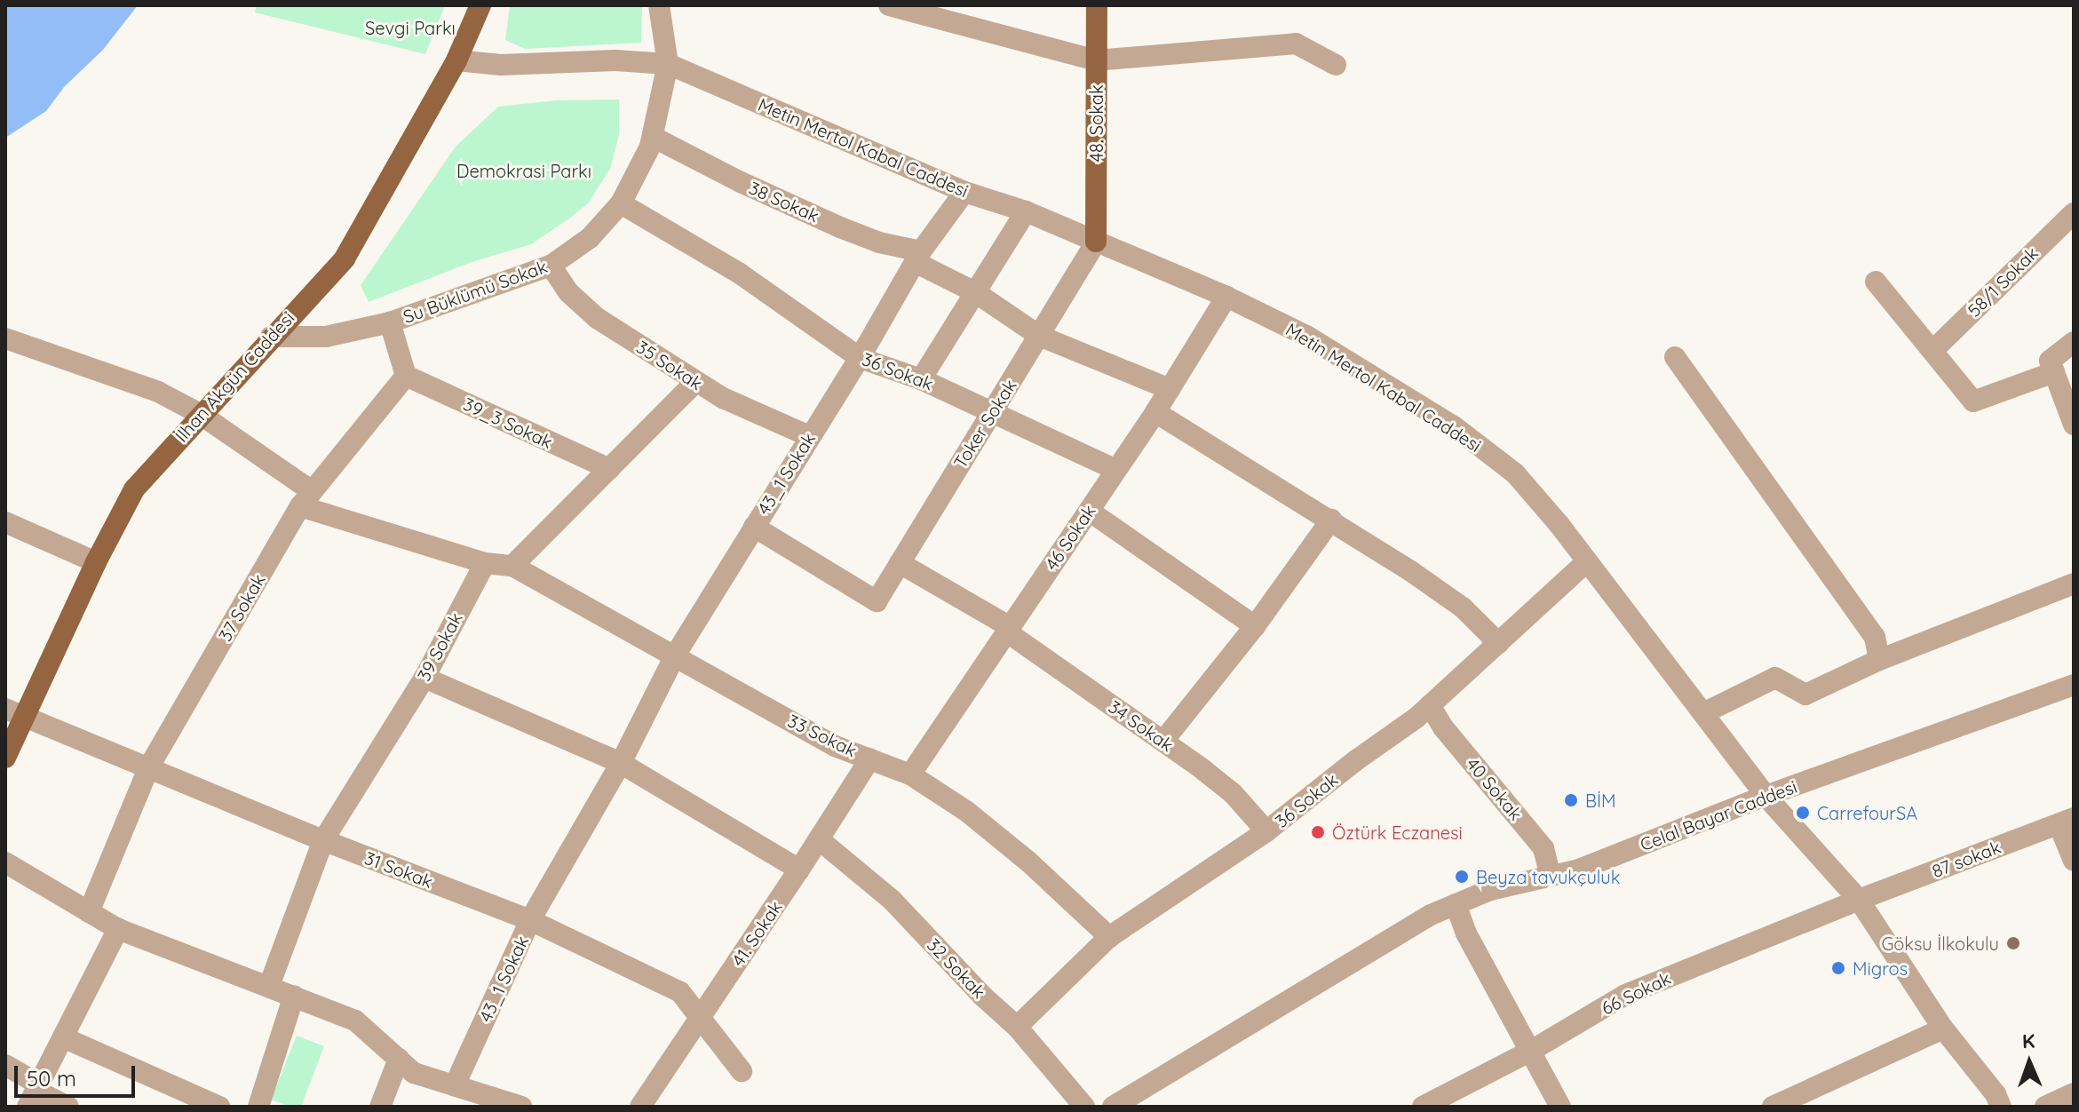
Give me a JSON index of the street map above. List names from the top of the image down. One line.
{"streets":{"main road":["48. Sokak","İlhan Akgün Caddesi"],"street":["Metin Mertol Kabal Caddesi","38 Sokak","58/1 Sokak","Su Büklümü Sokak","35 Sokak","36 Sokak","39_3 Sokak","Toker Sokak","43_1 Sokak","46 Sokak","37 Sokak","39 Sokak","34 Sokak","33 Sokak","40 Sokak","Celal Bayar Caddesi","87 sokak","31 Sokak","41. Sokak","32 Sokak","66 Sokak"]},"crossings":[["48. Sokak","Metin Mertol Kabal Caddesi"],["48. Sokak","Toker Sokak"],["Metin Mertol Kabal Caddesi","Su Büklümü Sokak"],["Metin Mertol Kabal Caddesi","36 Sokak"],["Metin Mertol Kabal Caddesi","İlhan Akgün Caddesi"],["Metin Mertol Kabal Caddesi","Toker Sokak"],["Metin Mertol Kabal Caddesi","43_1 Sokak"],["Metin Mertol Kabal Caddesi","46 Sokak"],["Metin Mertol Kabal Caddesi","Celal Bayar Caddesi"],["Metin Mertol Kabal Caddesi","87 sokak"],["Metin Mertol Kabal Caddesi","66 Sokak"],["38 Sokak","Su Büklümü Sokak"],["38 Sokak","Toker Sokak"],["38 Sokak","43_1 Sokak"],["38 Sokak","46 Sokak"],["Su Büklümü Sokak","35 Sokak"],["Su Büklümü Sokak","36 Sokak"],["Su Büklümü Sokak","İlhan Akgün Caddesi"],["35 Sokak","43_1 Sokak"],["36 Sokak","Toker Sokak"],["36 Sokak","43_1 Sokak"],["36 Sokak","46 Sokak"],["36 Sokak","34 Sokak"],["36 Sokak","33 Sokak"],["36 Sokak","40 Sokak"],["36 Sokak","32 Sokak"],["İlhan Akgün Caddesi","31 Sokak"],["39_3 Sokak","37 Sokak"],["Toker Sokak","43_1 Sokak"],["Toker Sokak","34 Sokak"],["43_1 Sokak","33 Sokak"],["43_1 Sokak","31 Sokak"],["46 Sokak","34 Sokak"],["46 Sokak","33 Sokak"],["37 Sokak","31 Sokak"],["39 Sokak","31 Sokak"],["33 Sokak","41. Sokak"],["40 Sokak","Celal Bayar Caddesi"],["87 sokak","66 Sokak"],["31 Sokak","41. Sokak"],["41. Sokak","32 Sokak"]],"parks":["Sevgi Parkı","Demokrasi Parkı"],"places":["BİM","CarrefourSA","Öztürk Eczanesi","Beyza tavukçuluk","Göksu İlkokulu","Migros"],"scale_bar":"50 m","north":"top"}
